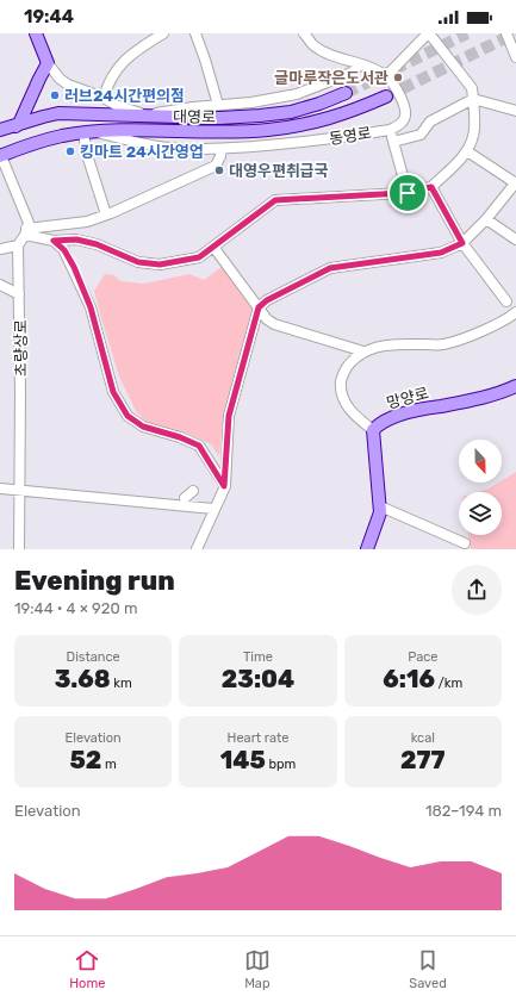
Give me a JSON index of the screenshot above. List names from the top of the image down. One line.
{"streets":{"main road":["대영로","망양로"],"street":["동영로","초량상로"]},"crossings":[["대영로","동영로"]],"places":["글마루작은도서관","러브24시간편의점","킹마트 24시간영업","대영우편취급국"],"north":"bottom","page":{"status":"19:44","heading":["Evening run","19:44 · 4 × 920 m"],"stats":[["Distance","3.68 km"],["Time","23:04"],["Pace","6:16 /km"],["Elevation","52 m"],["Heart rate","145 bpm"],["kcal","277"]],"chart":["Elevation","182–194 m"],"tabs":["Home","Map","Saved"]}}
